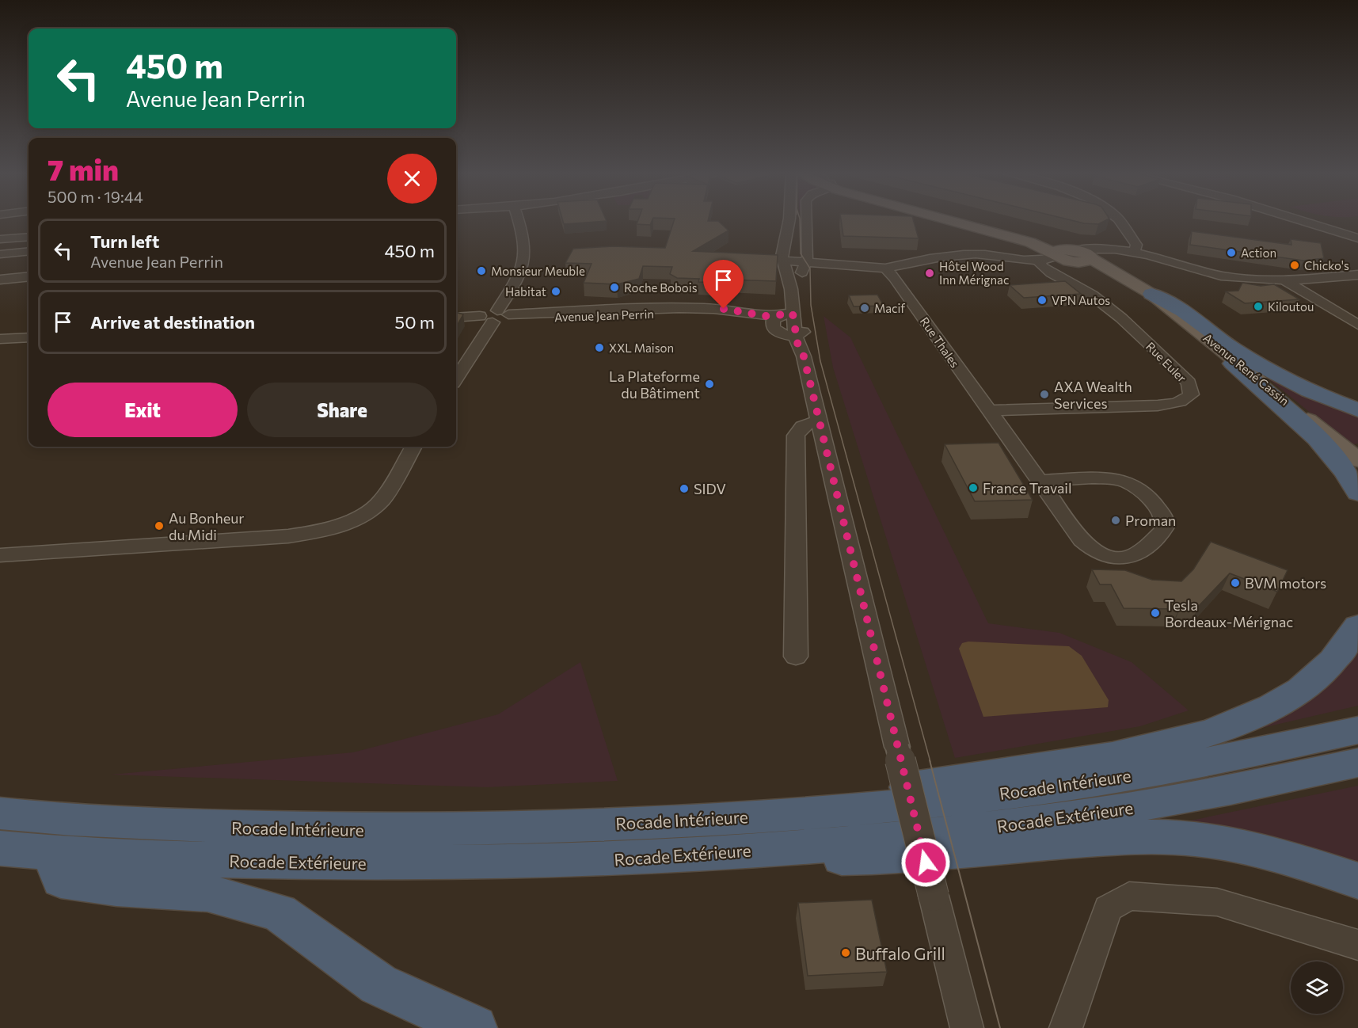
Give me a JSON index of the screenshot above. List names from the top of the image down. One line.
{"streets":{"highway":["Rocade Intérieure","Rocade Extérieure"],"main road":["Avenue René Cassin"],"street":["Avenue Jean Perrin","Rue Thales","Rue Euler"]},"crossings":[["Rue Thales","Rue Euler"],["Rue Euler","Avenue René Cassin"]],"places":["Action","Chicko's","Monsieur Meuble","Hôtel Wood Inn Mérignac","Roche Bobois","Habitat","VPN Autos","Kiloutou","Macif","XXL Maison","La Plateforme du Bâtiment","AXA Wealth Services","France Travail","SIDV","Proman","Au Bonheur du Midi","BVM motors","Tesla Bordeaux-Mérignac","Buffalo Grill"],"page":{"turn":["450 m","Avenue Jean Perrin"],"heading":["7 min","500 m · 19:44"],"list":[{"name":"Turn left","note":"Avenue Jean Perrin","value":"450 m"},{"name":"Arrive at destination","value":"50 m"}],"buttons":["Exit","Share"]}}
